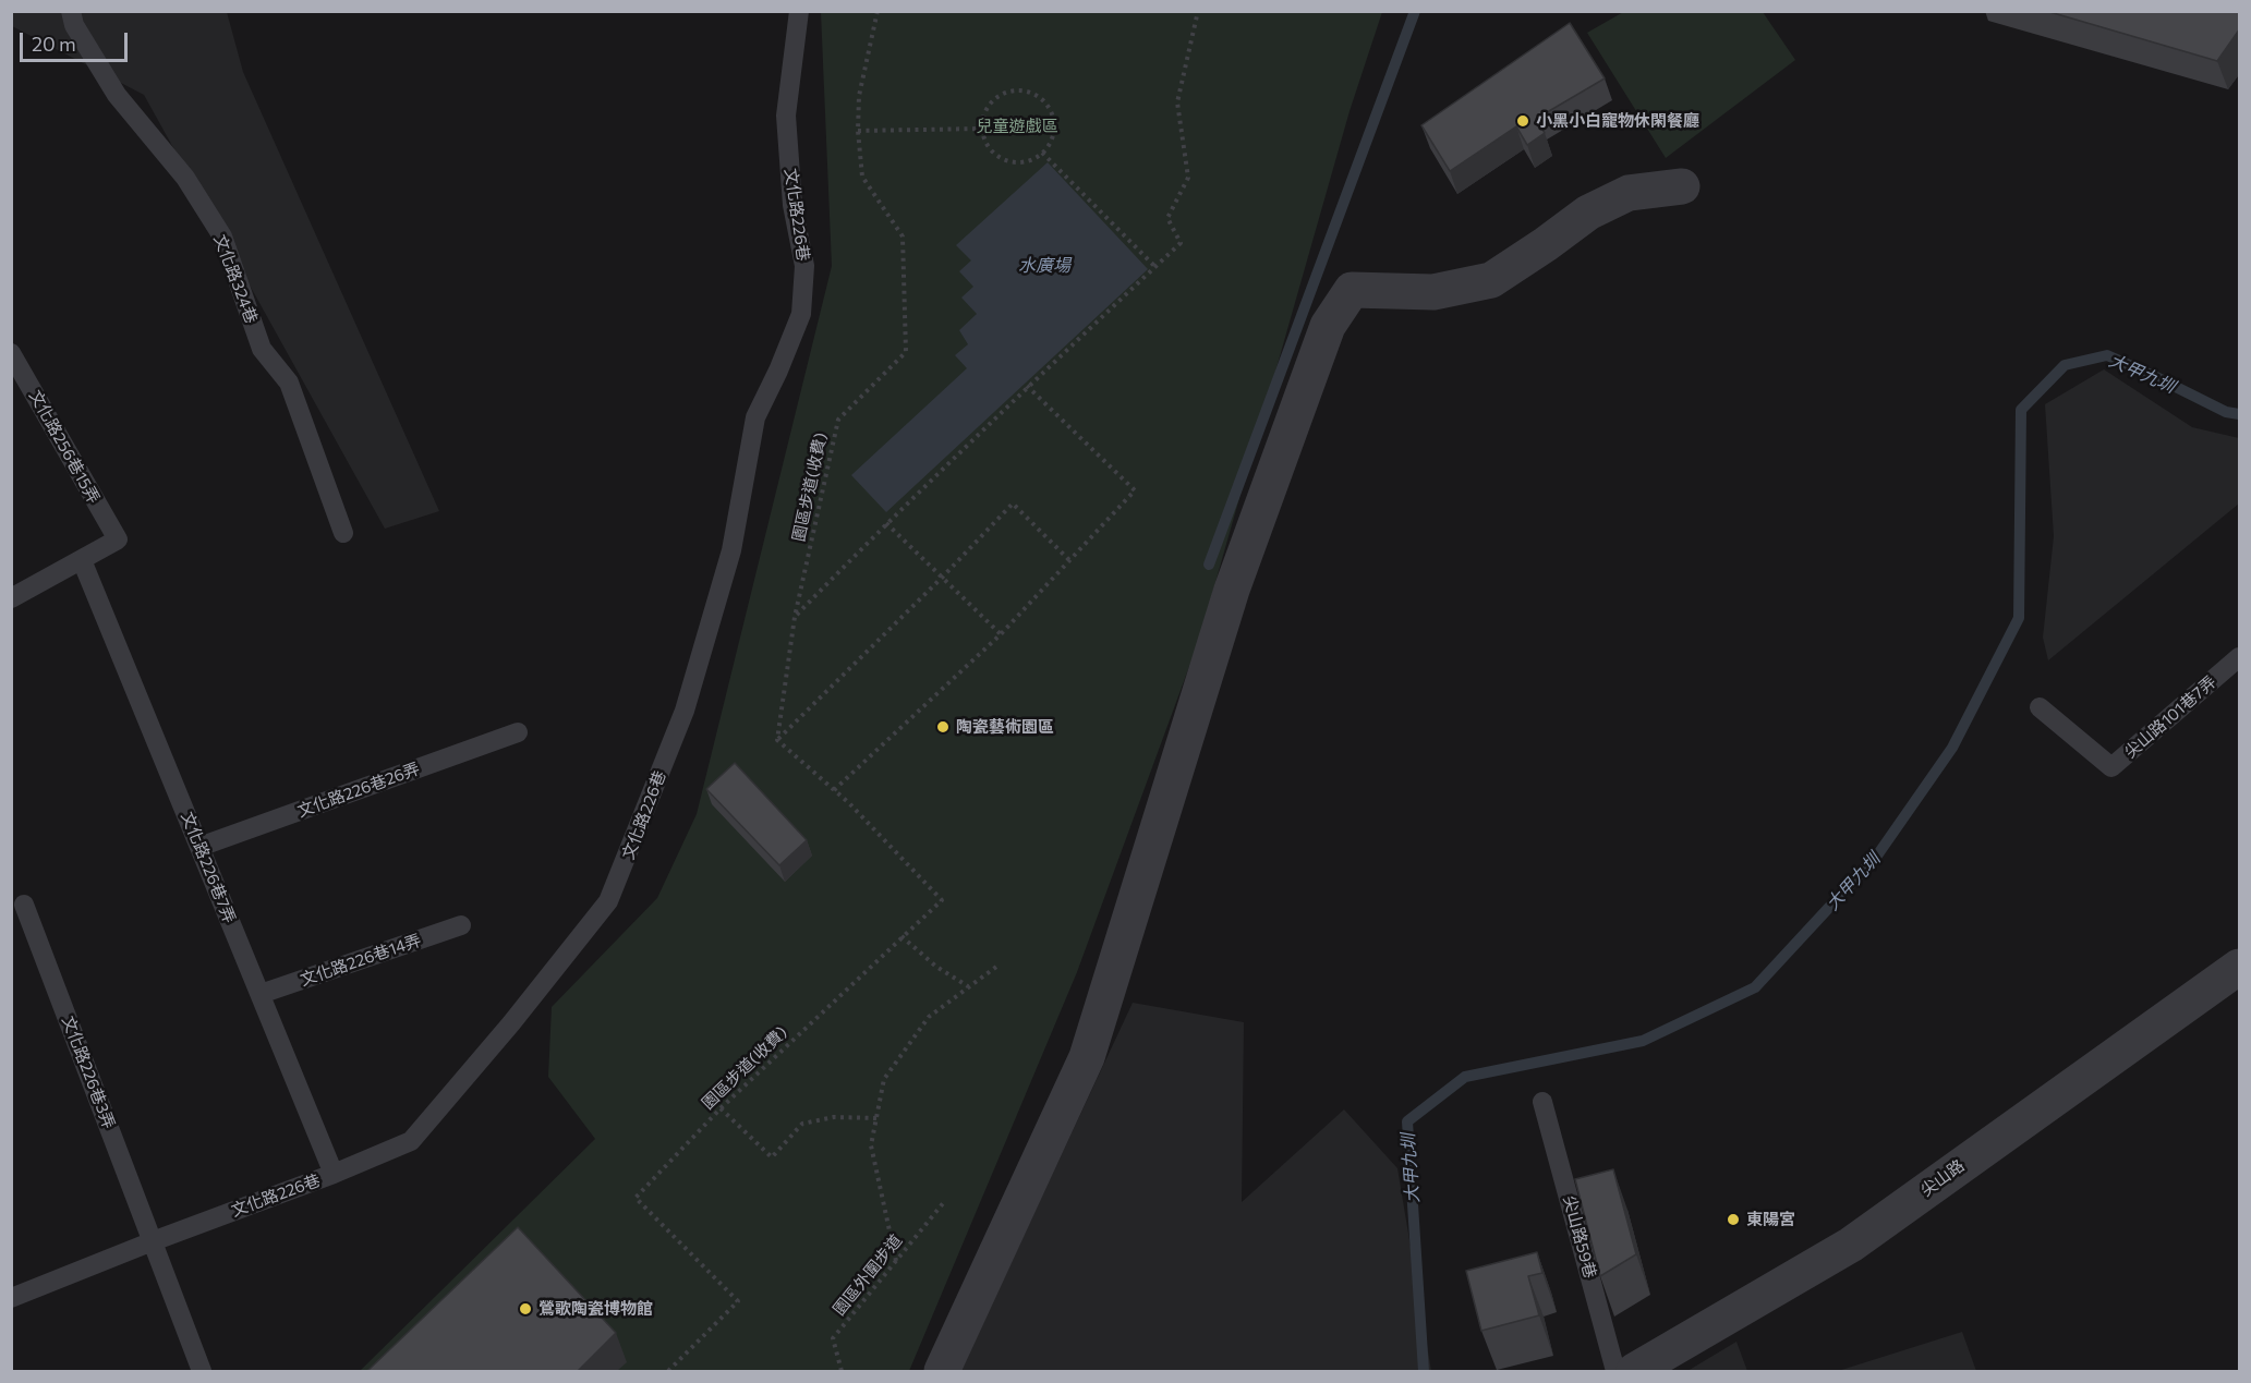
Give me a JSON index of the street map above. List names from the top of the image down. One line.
{"streets":{"street":["尖山路"],"lane":["文化路226巷","文化路324巷","文化路256巷15弄","尖山路101巷7弄","文化路226巷26弄","文化路226巷7弄","文化路226巷14弄","文化路226巷3弄","尖山路59巷"],"path":["園區步道(收費)","園區外圍步道"]},"crossings":[["文化路226巷","文化路226巷7弄"],["文化路226巷","文化路226巷3弄"],["文化路256巷15弄","文化路226巷7弄"],["文化路226巷26弄","文化路226巷7弄"],["文化路226巷7弄","文化路226巷14弄"]],"water":["水廣場","大甲九圳"],"parks":["兒童遊戲區"],"places":["小黑小白寵物休閑餐廳","陶瓷藝術園區","東陽宮","鶯歌陶瓷博物館"],"scale_bar":"20 m"}
